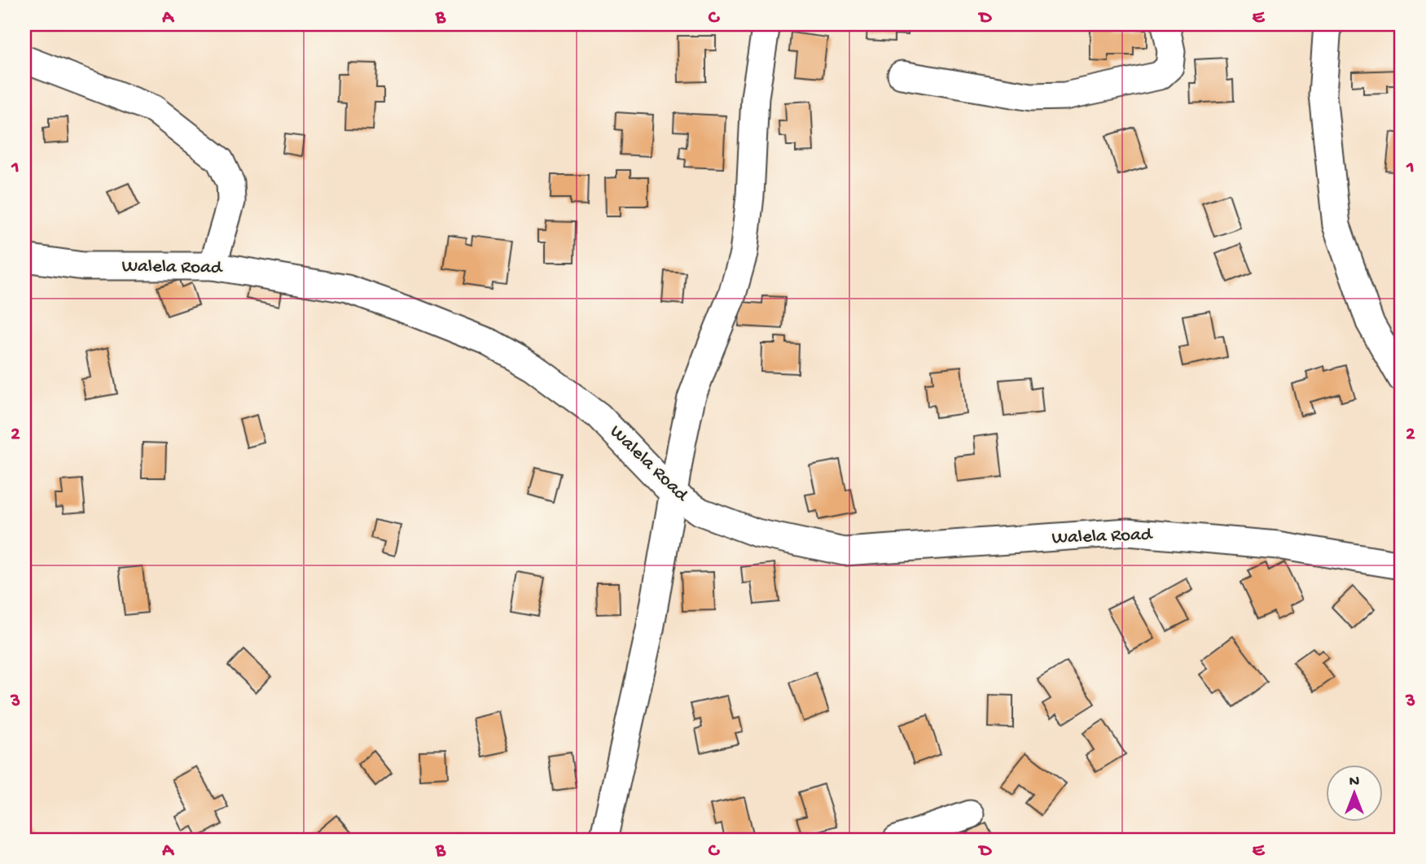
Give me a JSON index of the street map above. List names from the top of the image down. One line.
{"streets":{"street":["Walela Road"]},"north":"top","grid":{"columns":["A","B","C","D","E"],"rows":["1","2","3"]}}
